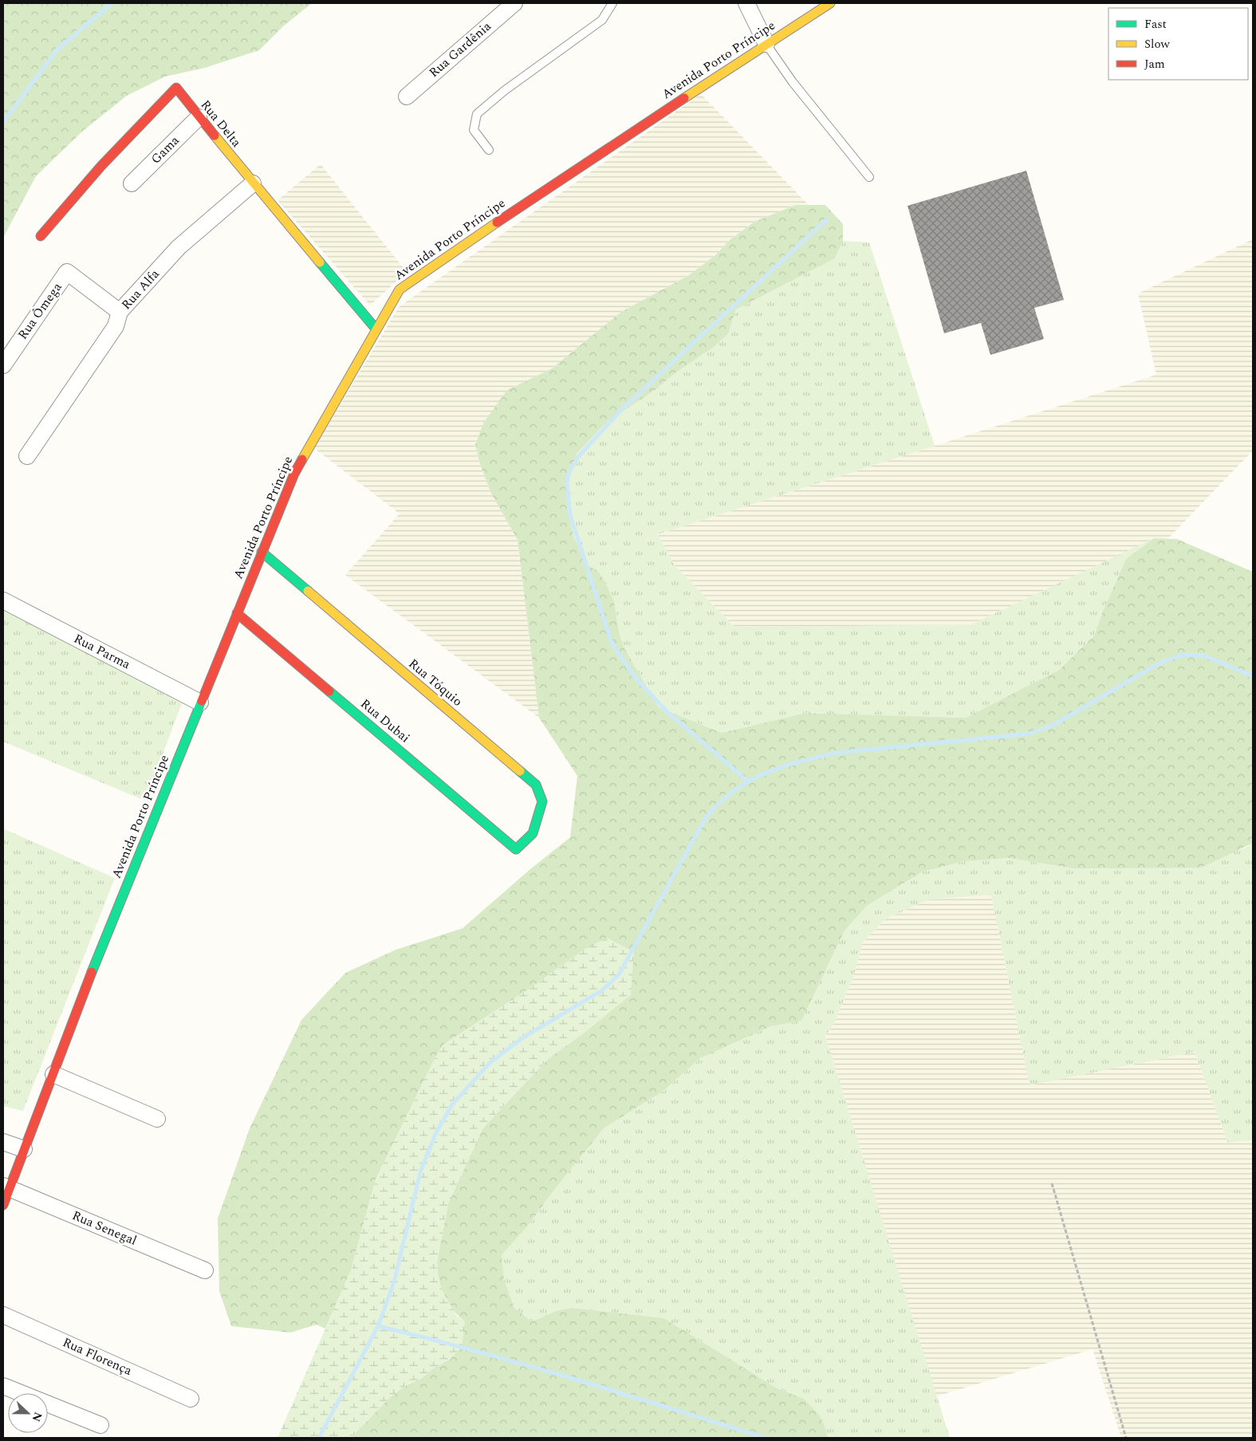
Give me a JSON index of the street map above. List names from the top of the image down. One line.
{"streets":{"street":["Rua Gardênia","Avenida Porto Príncipe","Rua Delta","Gama","Rua Alfa","Rua Ômega","Rua Parma","Rua Tóquio","Rua Dubai","Rua Senegal","Rua Florença"]},"crossings":[["Avenida Porto Príncipe","Rua Delta"],["Avenida Porto Príncipe","Rua Parma"],["Avenida Porto Príncipe","Rua Tóquio"],["Avenida Porto Príncipe","Rua Dubai"],["Avenida Porto Príncipe","Rua Senegal"],["Rua Delta","Gama"],["Rua Delta","Rua Alfa"],["Rua Alfa","Rua Ômega"],["Rua Tóquio","Rua Dubai"]],"legend":["Fast","Slow","Jam"],"north":"right"}
